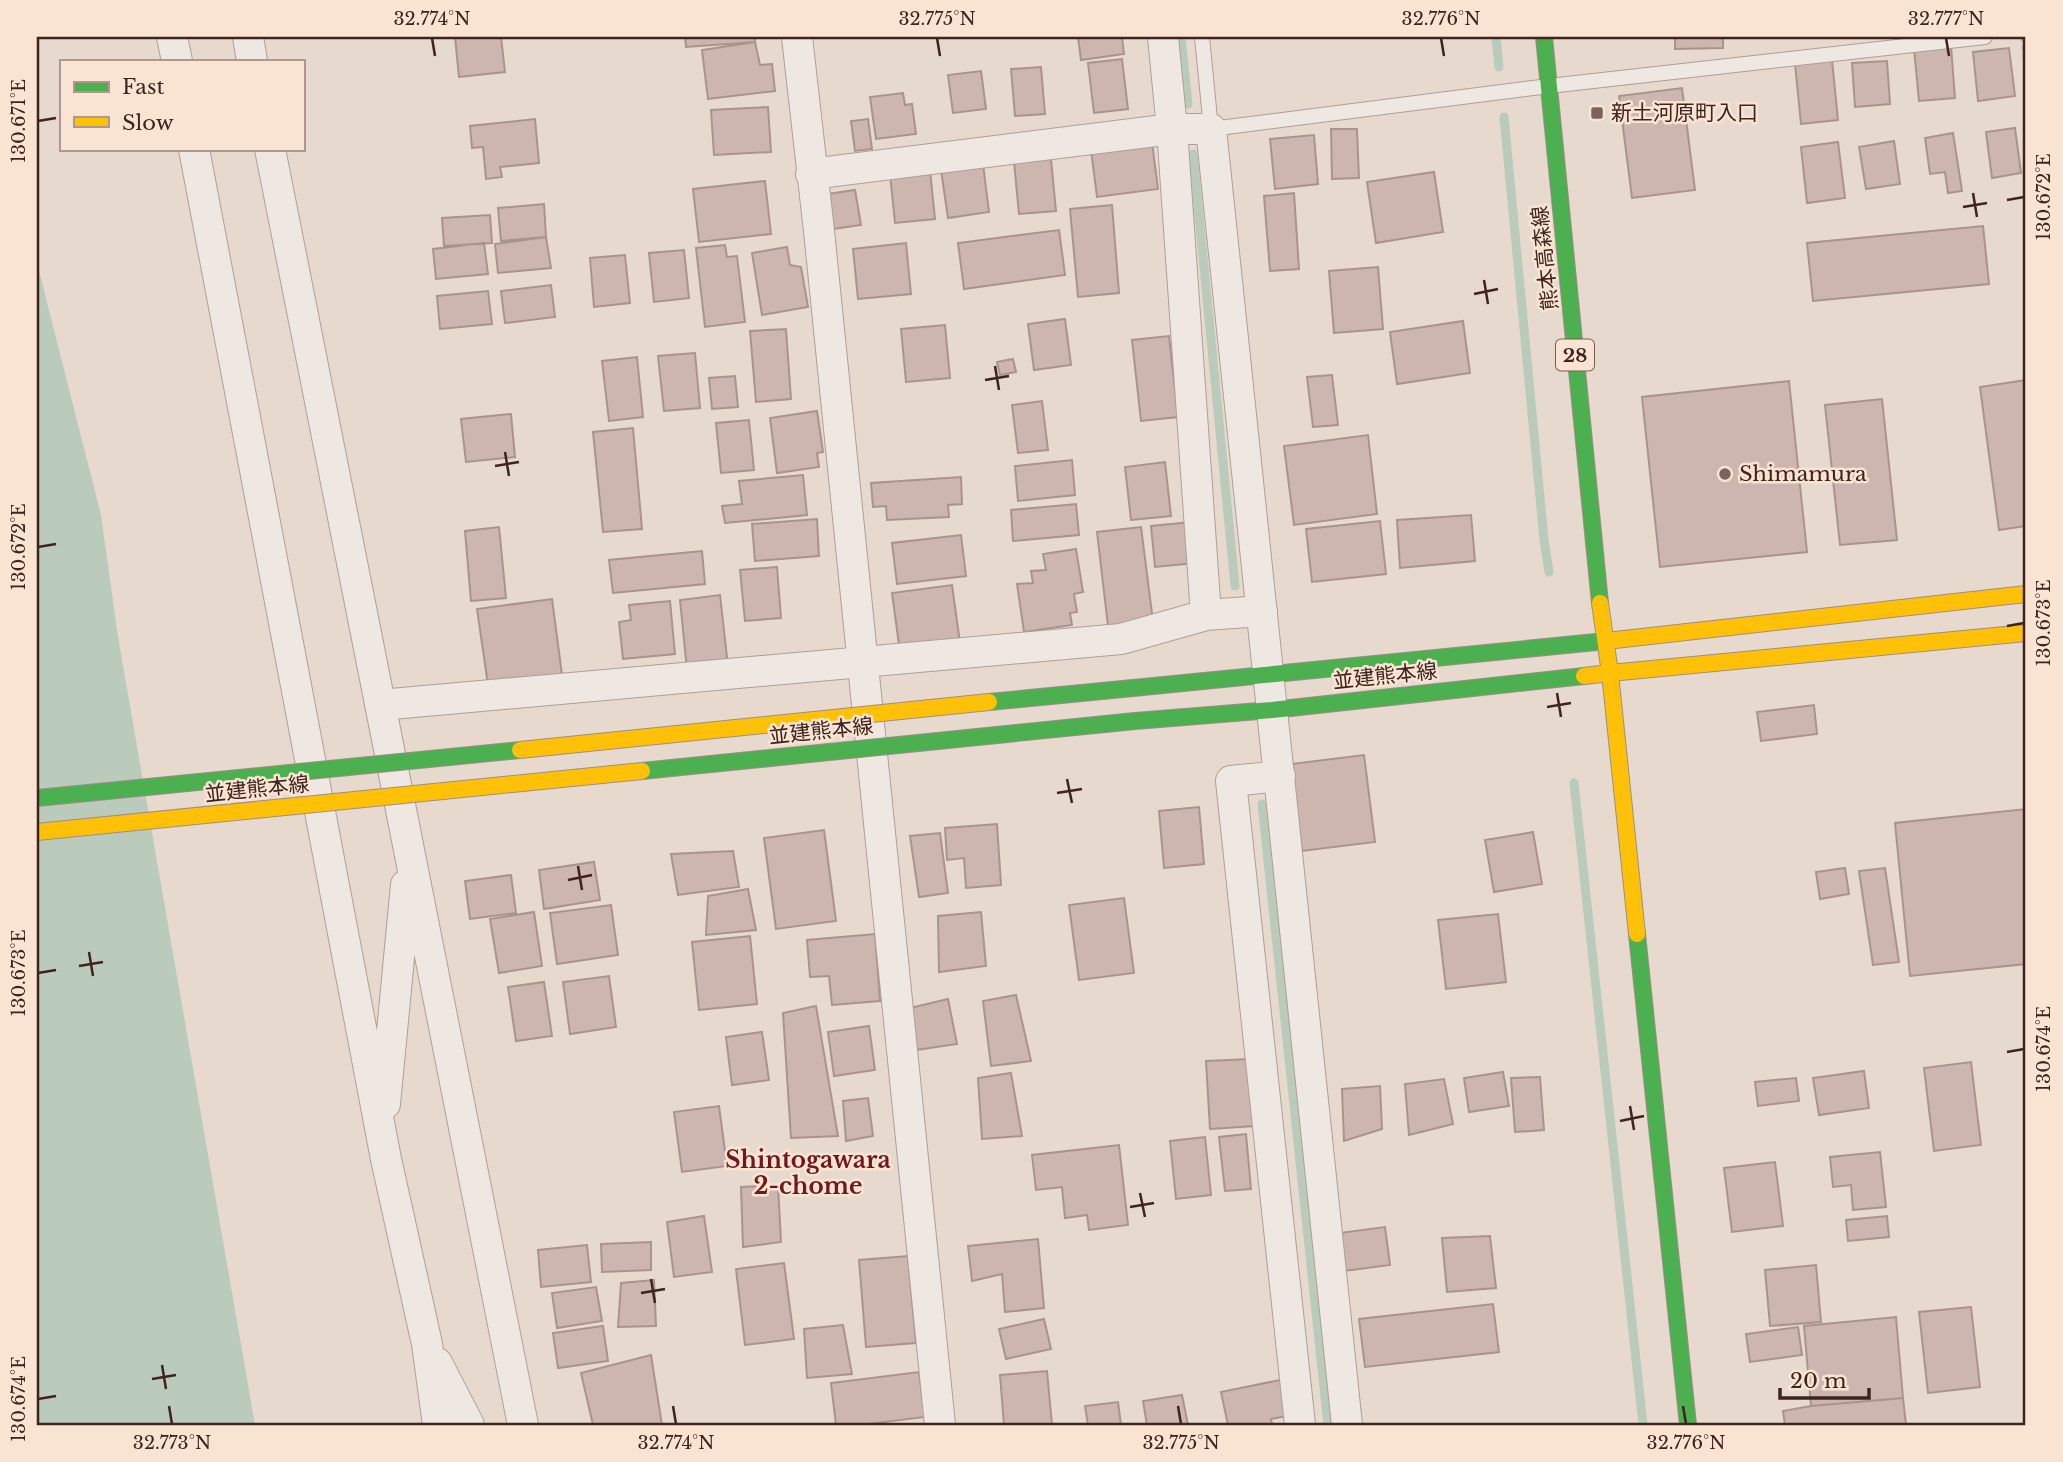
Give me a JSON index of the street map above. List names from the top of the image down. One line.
{"streets":{"main road":["熊本高森線","28","並建熊本線"]},"crossings":[["熊本高森線","並建熊本線"]],"districts":["Shintogawara 2-chome"],"places":{"transit":["新土河原町入口"],"other":["Shimamura"]},"legend":["Fast","Slow"],"scale_bar":"20 m","coordinates":["32.774°N","32.775°N","32.776°N","32.777°N","130.671°E","130.672°E","130.673°E","130.674°E","32.773°N"]}
